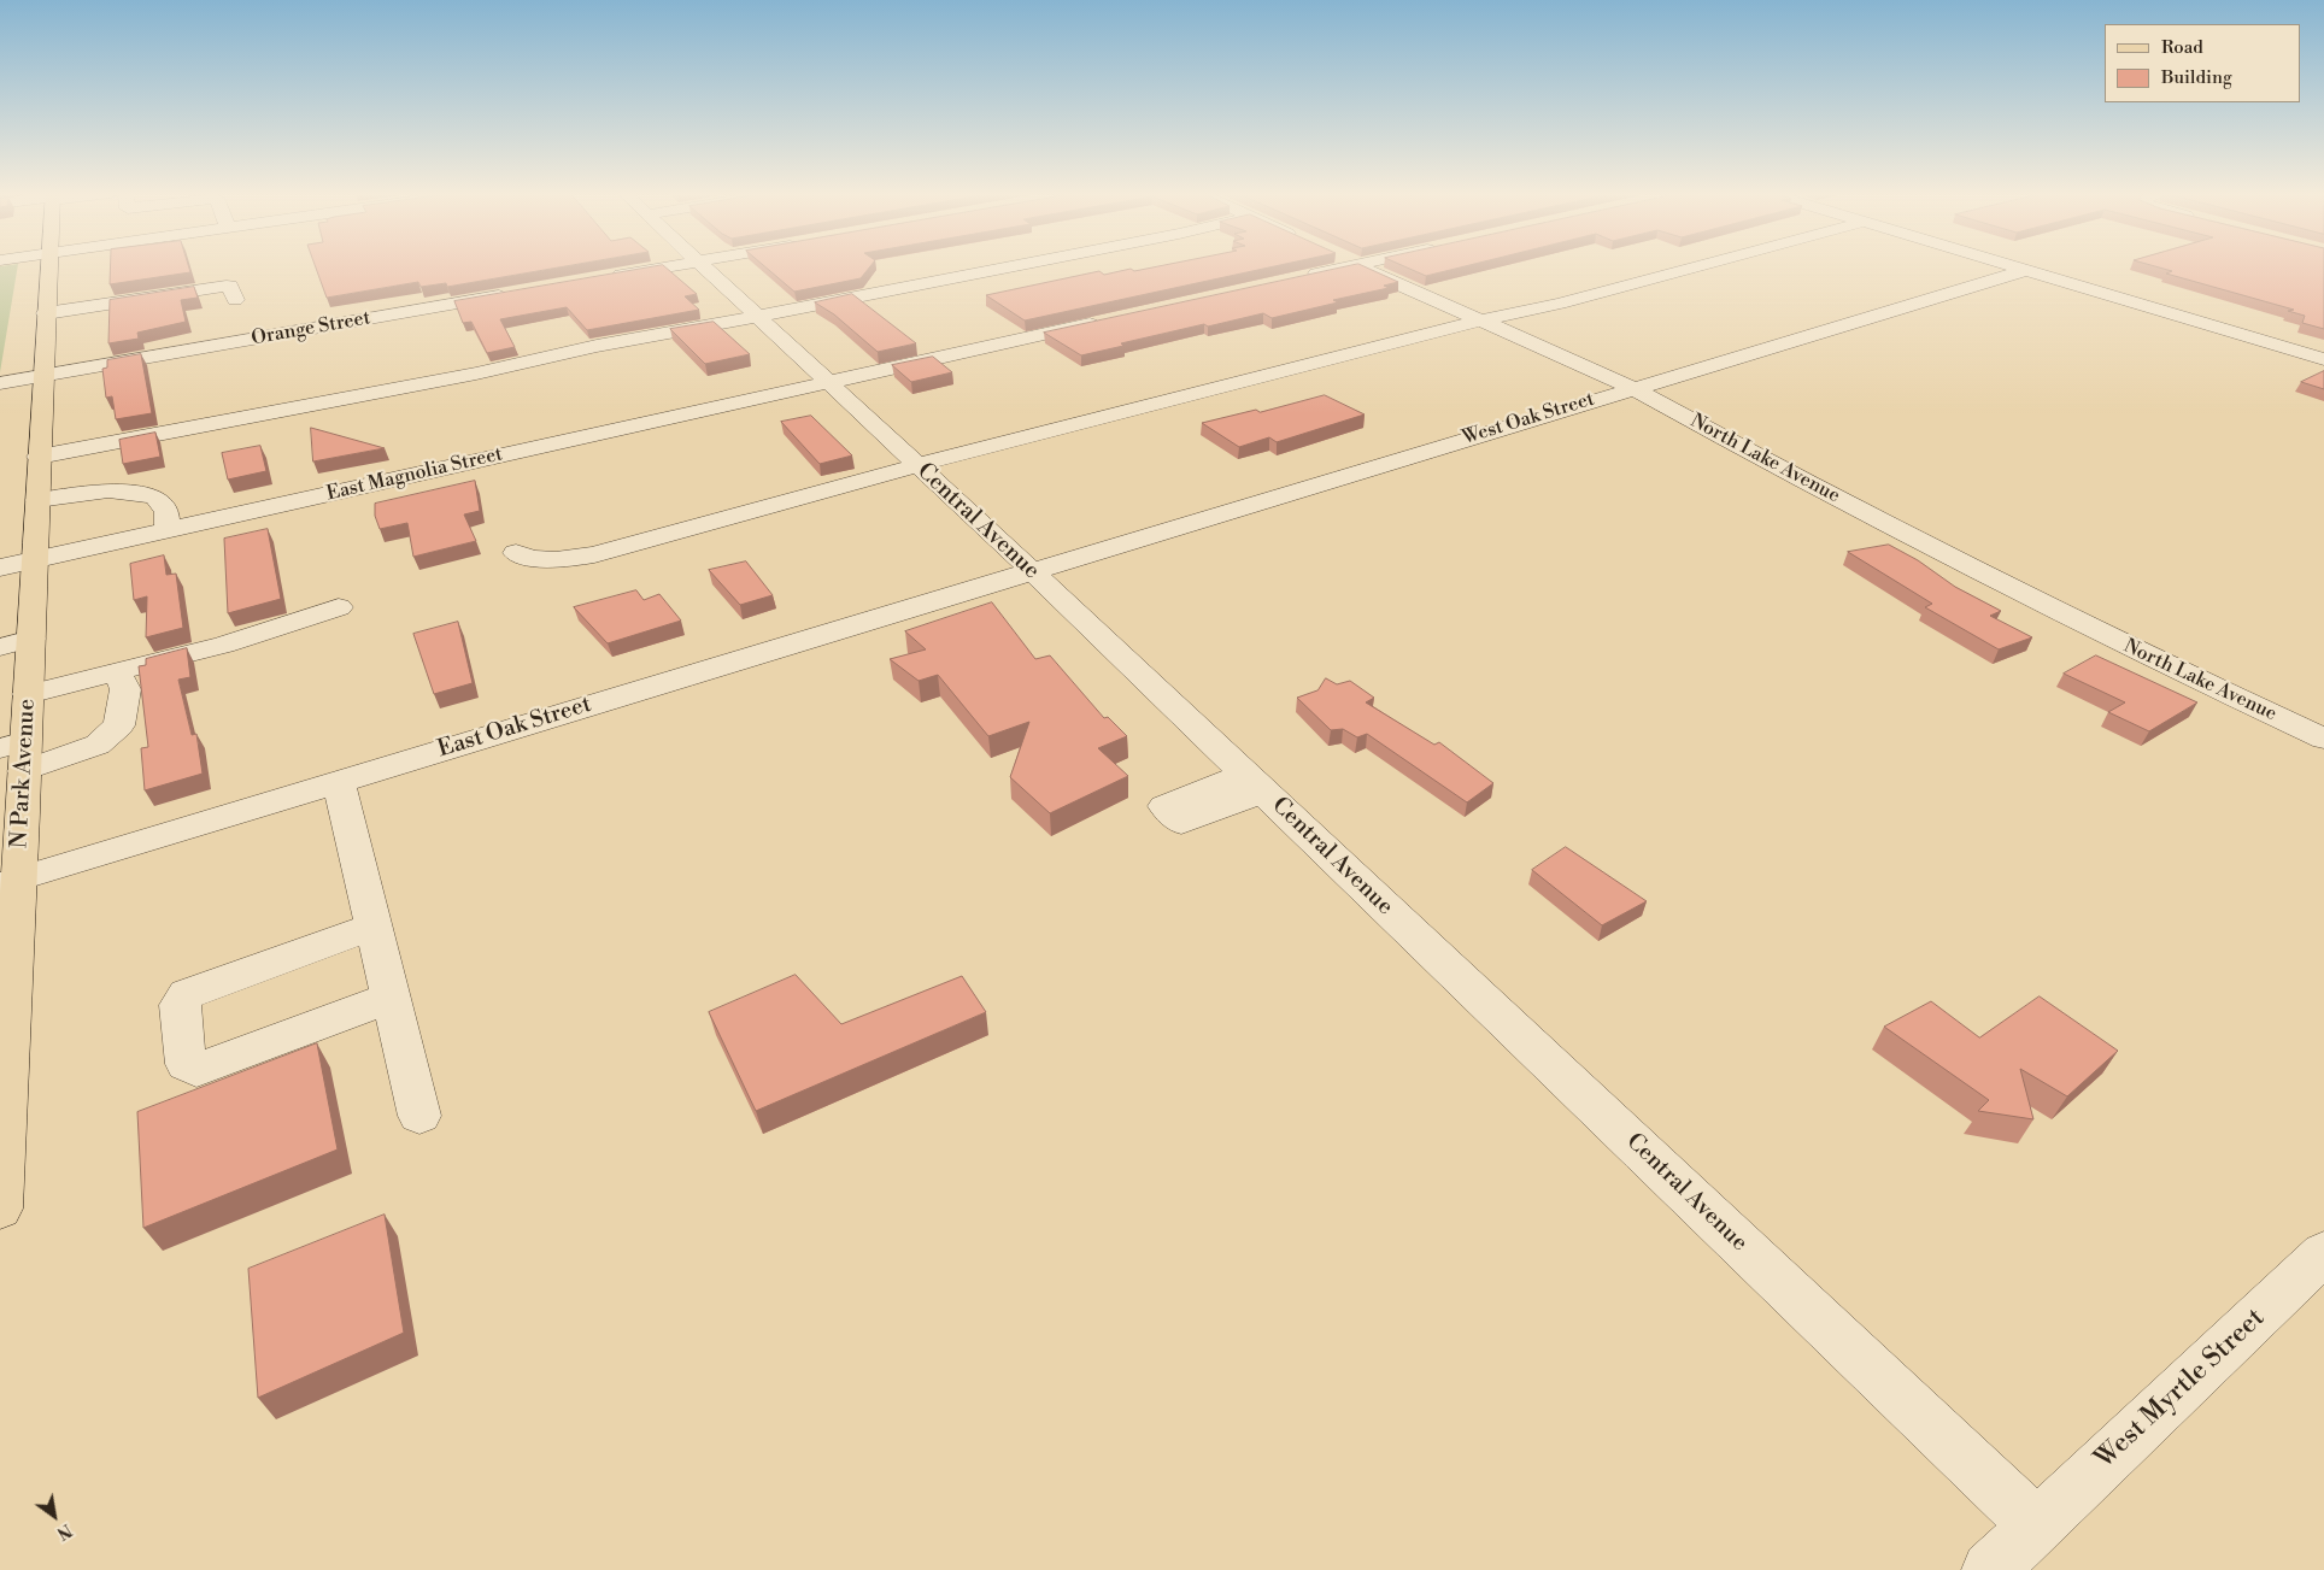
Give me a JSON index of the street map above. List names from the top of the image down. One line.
{"streets":{"main road":["N Park Avenue"],"street":["Orange Street","West Oak Street","North Lake Avenue","East Magnolia Street","Central Avenue","East Oak Street","West Myrtle Street"]},"crossings":[["Orange Street","N Park Avenue"],["West Oak Street","North Lake Avenue"],["West Oak Street","Central Avenue"],["West Oak Street","East Oak Street"],["East Magnolia Street","Central Avenue"],["East Magnolia Street","N Park Avenue"],["Central Avenue","East Oak Street"],["Central Avenue","West Myrtle Street"],["East Oak Street","N Park Avenue"]],"legend":["Road","Building"],"north":"bottom right"}
